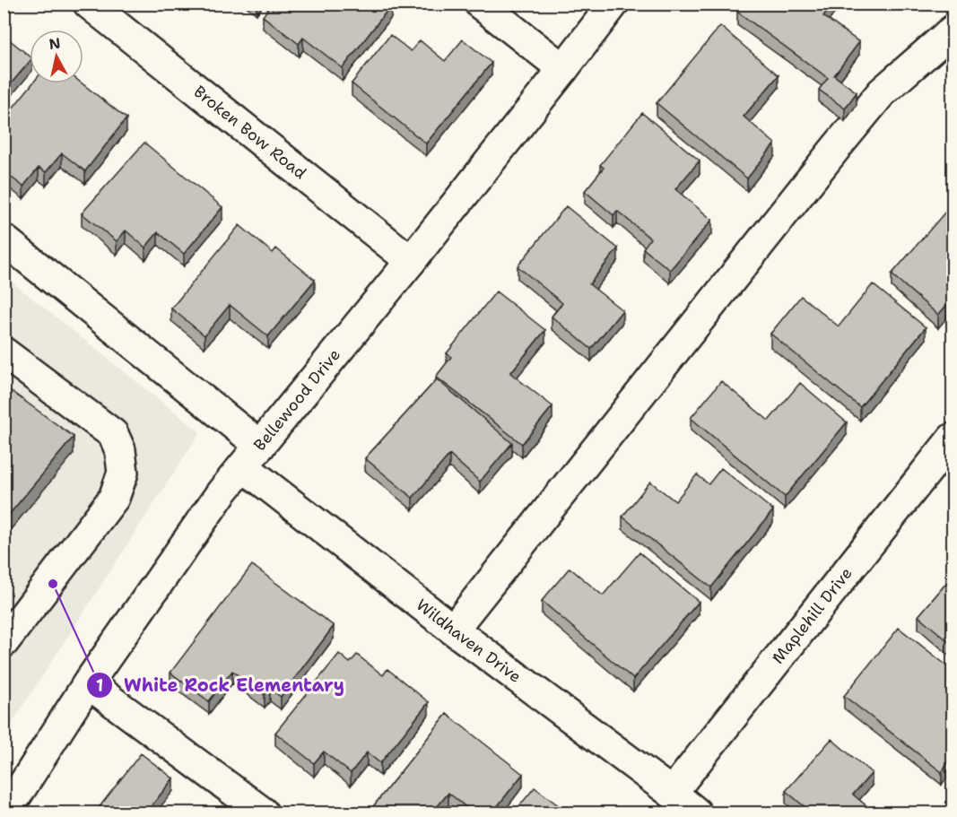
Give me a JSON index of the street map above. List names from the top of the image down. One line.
{"streets":{"street":["Broken Bow Road","Bellewood Drive","Maplehill Drive","Wildhaven Drive"]},"crossings":[["Broken Bow Road","Bellewood Drive"],["Bellewood Drive","Wildhaven Drive"],["Maplehill Drive","Wildhaven Drive"]],"places":["White Rock Elementary"],"north":"top"}
